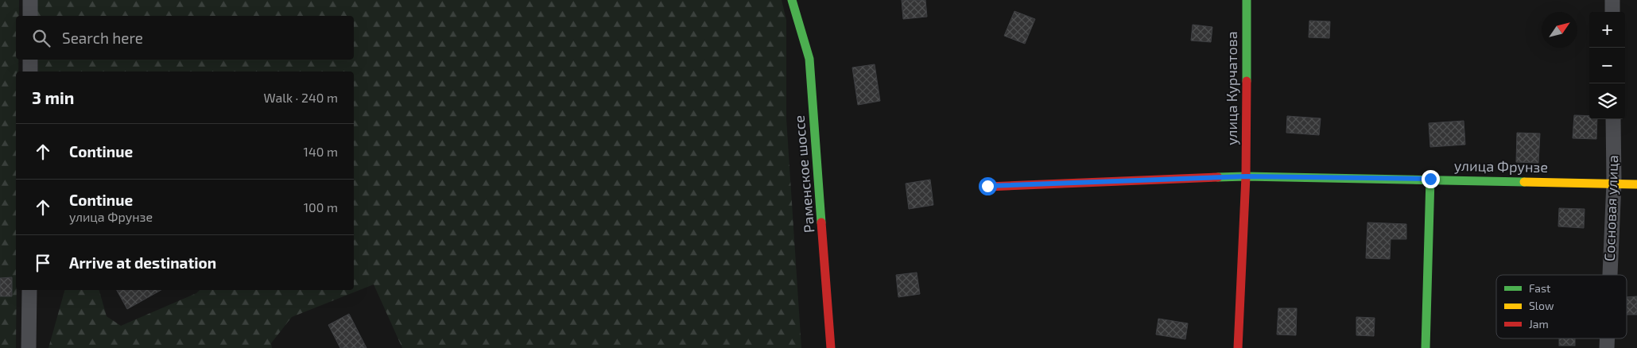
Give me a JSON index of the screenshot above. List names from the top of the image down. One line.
{"streets":{"street":["улица Курчатова","улица Фрунзе","Раменское шоссе","Сосновая улица"]},"crossings":[["улица Курчатова","улица Фрунзе"],["улица Фрунзе","Сосновая улица"]],"legend":["Fast","Slow","Jam"],"north":"top right","page":{"map_buttons":["+","−"],"search":"Search here","heading":["3 min","Walk · 240 m"],"list":[["Continue","140 m"],["Continue","улица Фрунзе","100 m"],"Arrive at destination"]}}
